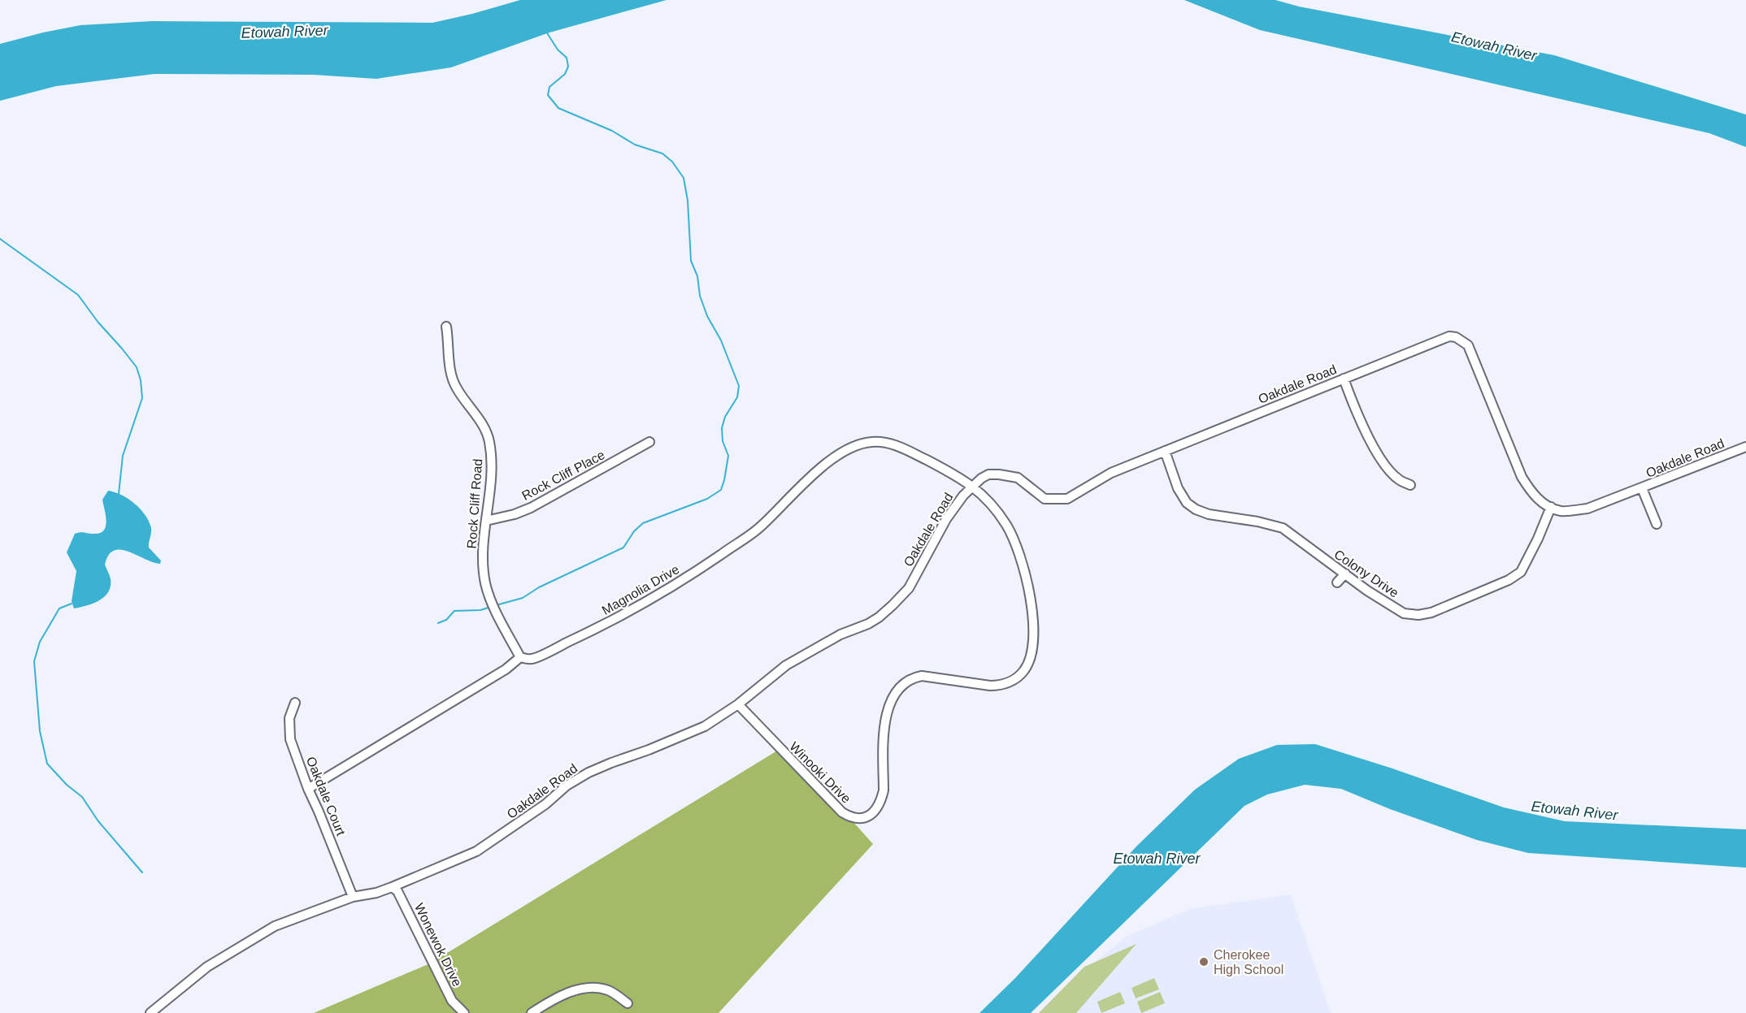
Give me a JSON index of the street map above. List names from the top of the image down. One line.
{"streets":{"street":["Oakdale Road","Rock Cliff Place","Rock Cliff Road","Colony Drive","Magnolia Drive","Winooki Drive","Oakdale Court","Wonewok Drive"]},"crossings":[["Oakdale Road","Colony Drive"],["Oakdale Road","Magnolia Drive"],["Oakdale Road","Winooki Drive"],["Oakdale Road","Oakdale Court"],["Oakdale Road","Wonewok Drive"],["Rock Cliff Place","Rock Cliff Road"],["Rock Cliff Road","Magnolia Drive"],["Magnolia Drive","Winooki Drive"],["Magnolia Drive","Oakdale Court"]],"water":["Etowah River"],"places":["Cherokee High School"]}
